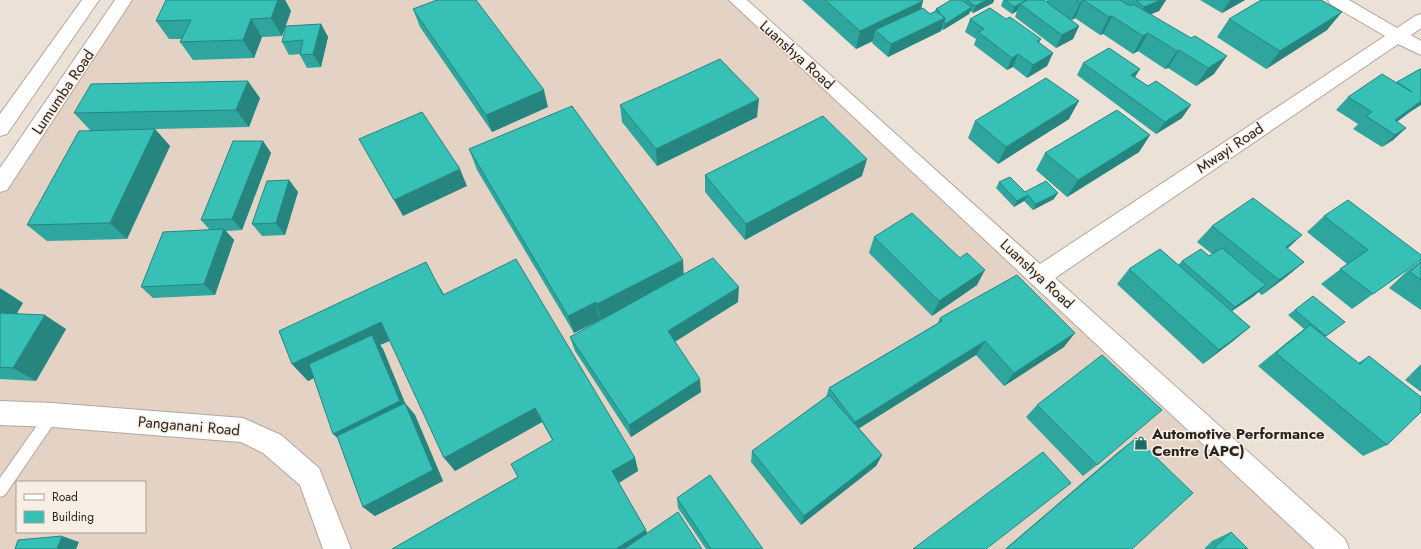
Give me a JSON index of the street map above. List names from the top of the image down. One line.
{"streets":{"street":["Luanshya Road","Lumumba Road","Mwayi Road","Panganani Road"]},"crossings":[["Luanshya Road","Mwayi Road"]],"places":{"shop":["Automotive Performance Centre (APC)"]},"legend":["Road","Building"]}
